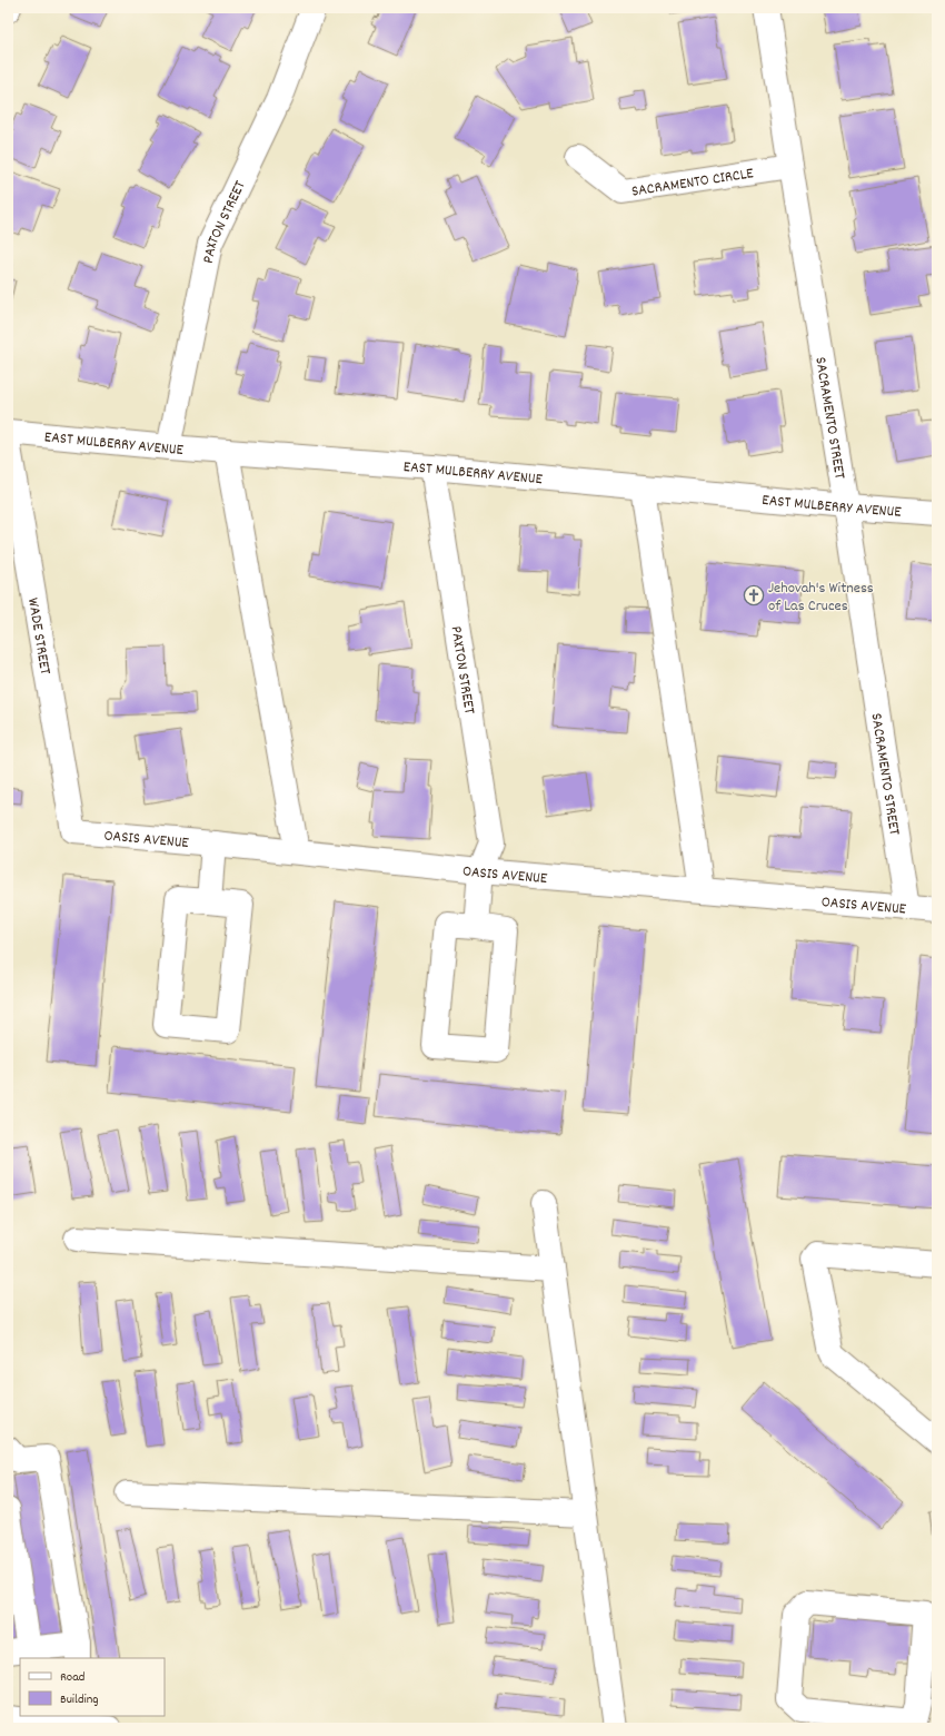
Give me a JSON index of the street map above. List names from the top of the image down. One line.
{"streets":{"street":["SACRAMENTO CIRCLE","PAXTON STREET","SACRAMENTO STREET","EAST MULBERRY AVENUE","WADE STREET","OASIS AVENUE"]},"crossings":[["SACRAMENTO CIRCLE","SACRAMENTO STREET"],["PAXTON STREET","EAST MULBERRY AVENUE"],["PAXTON STREET","OASIS AVENUE"],["SACRAMENTO STREET","EAST MULBERRY AVENUE"],["SACRAMENTO STREET","OASIS AVENUE"],["WADE STREET","OASIS AVENUE"]],"places":{"church":["Jehovah's Witness of Las Cruces"]},"legend":["Road","Building"]}
